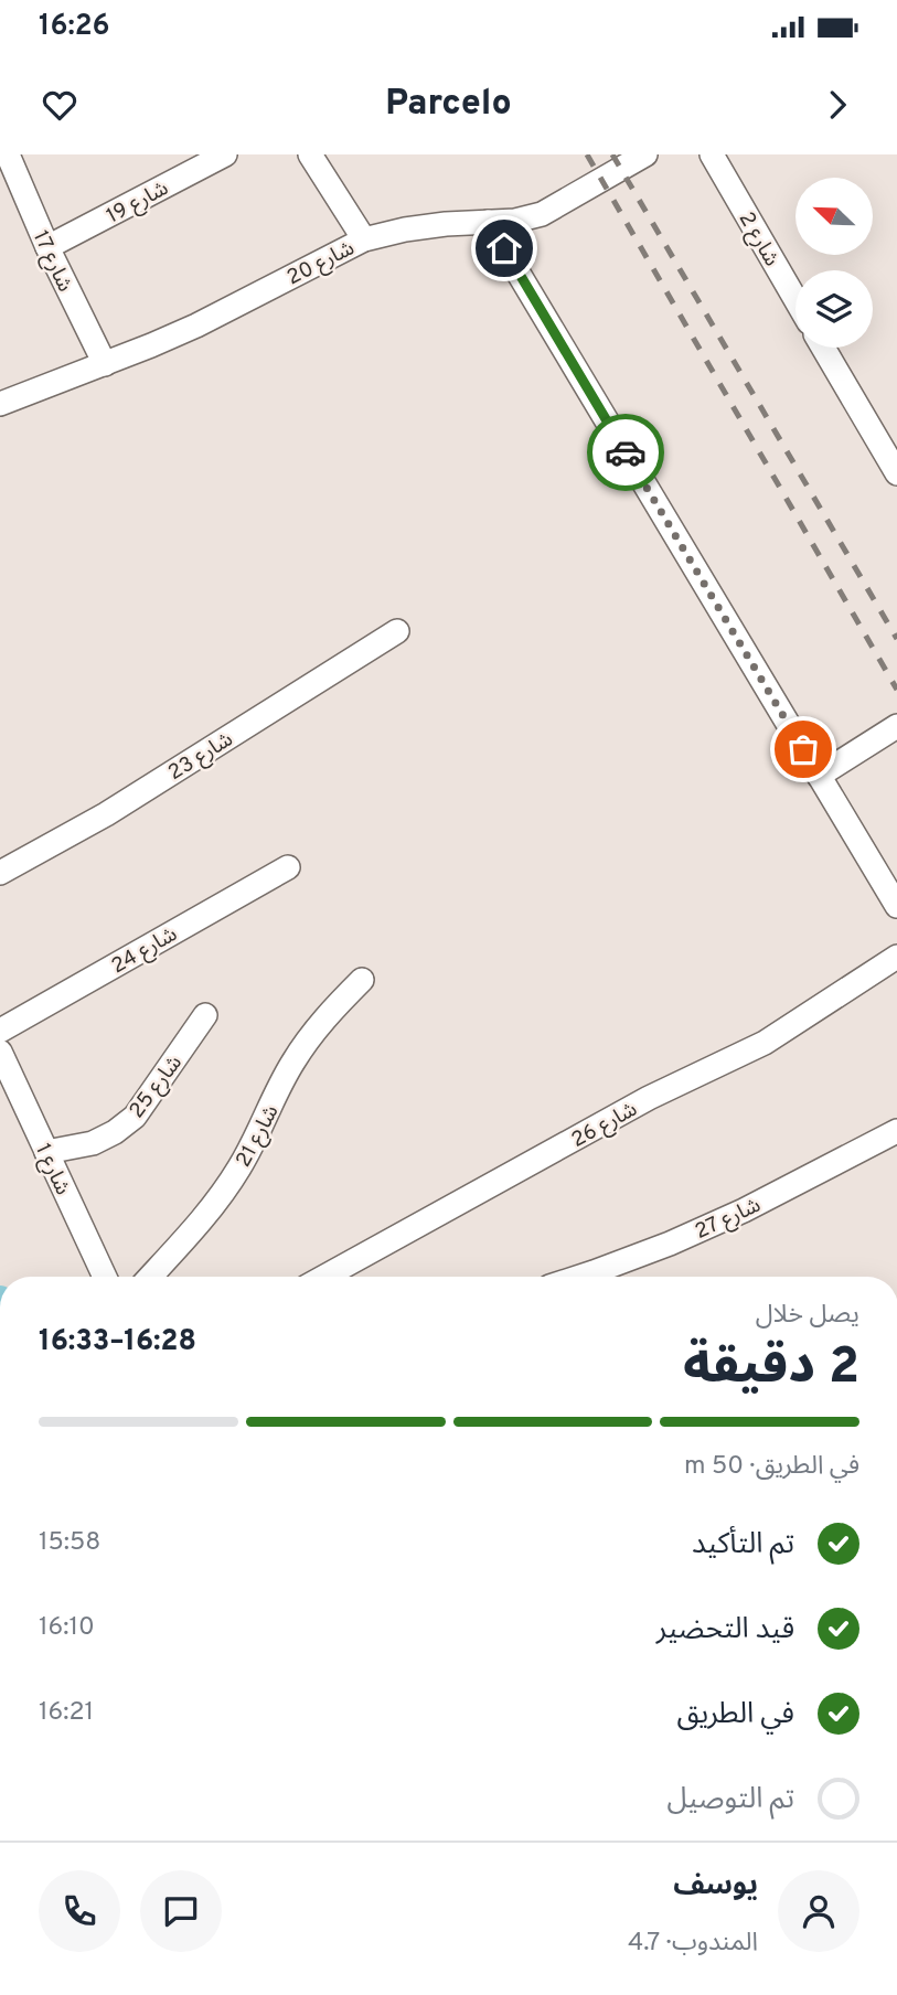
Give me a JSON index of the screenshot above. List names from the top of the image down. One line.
{"streets":{"street":["شارع 19","شارع 2","شارع 17","شارع 20","شارع 23","شارع 24","شارع 25","شارع 26","شارع 21","شارع 1","شارع 27"]},"crossings":[["شارع 19","شارع 17"],["شارع 17","شارع 20"],["شارع 25","شارع 1"]],"north":"top left","page":{"status":"16:26","header":"Parcelo","heading":["2 دقيقة","يصل خلال","16:28–16:33"],"panel":["يوسف","المندوب · 4.7"],"bar":"في الطريق · 50 m","list":[["تم التأكيد","15:58"],["قيد التحضير","16:10"],["في الطريق","16:21"],"تم التوصيل"]}}
